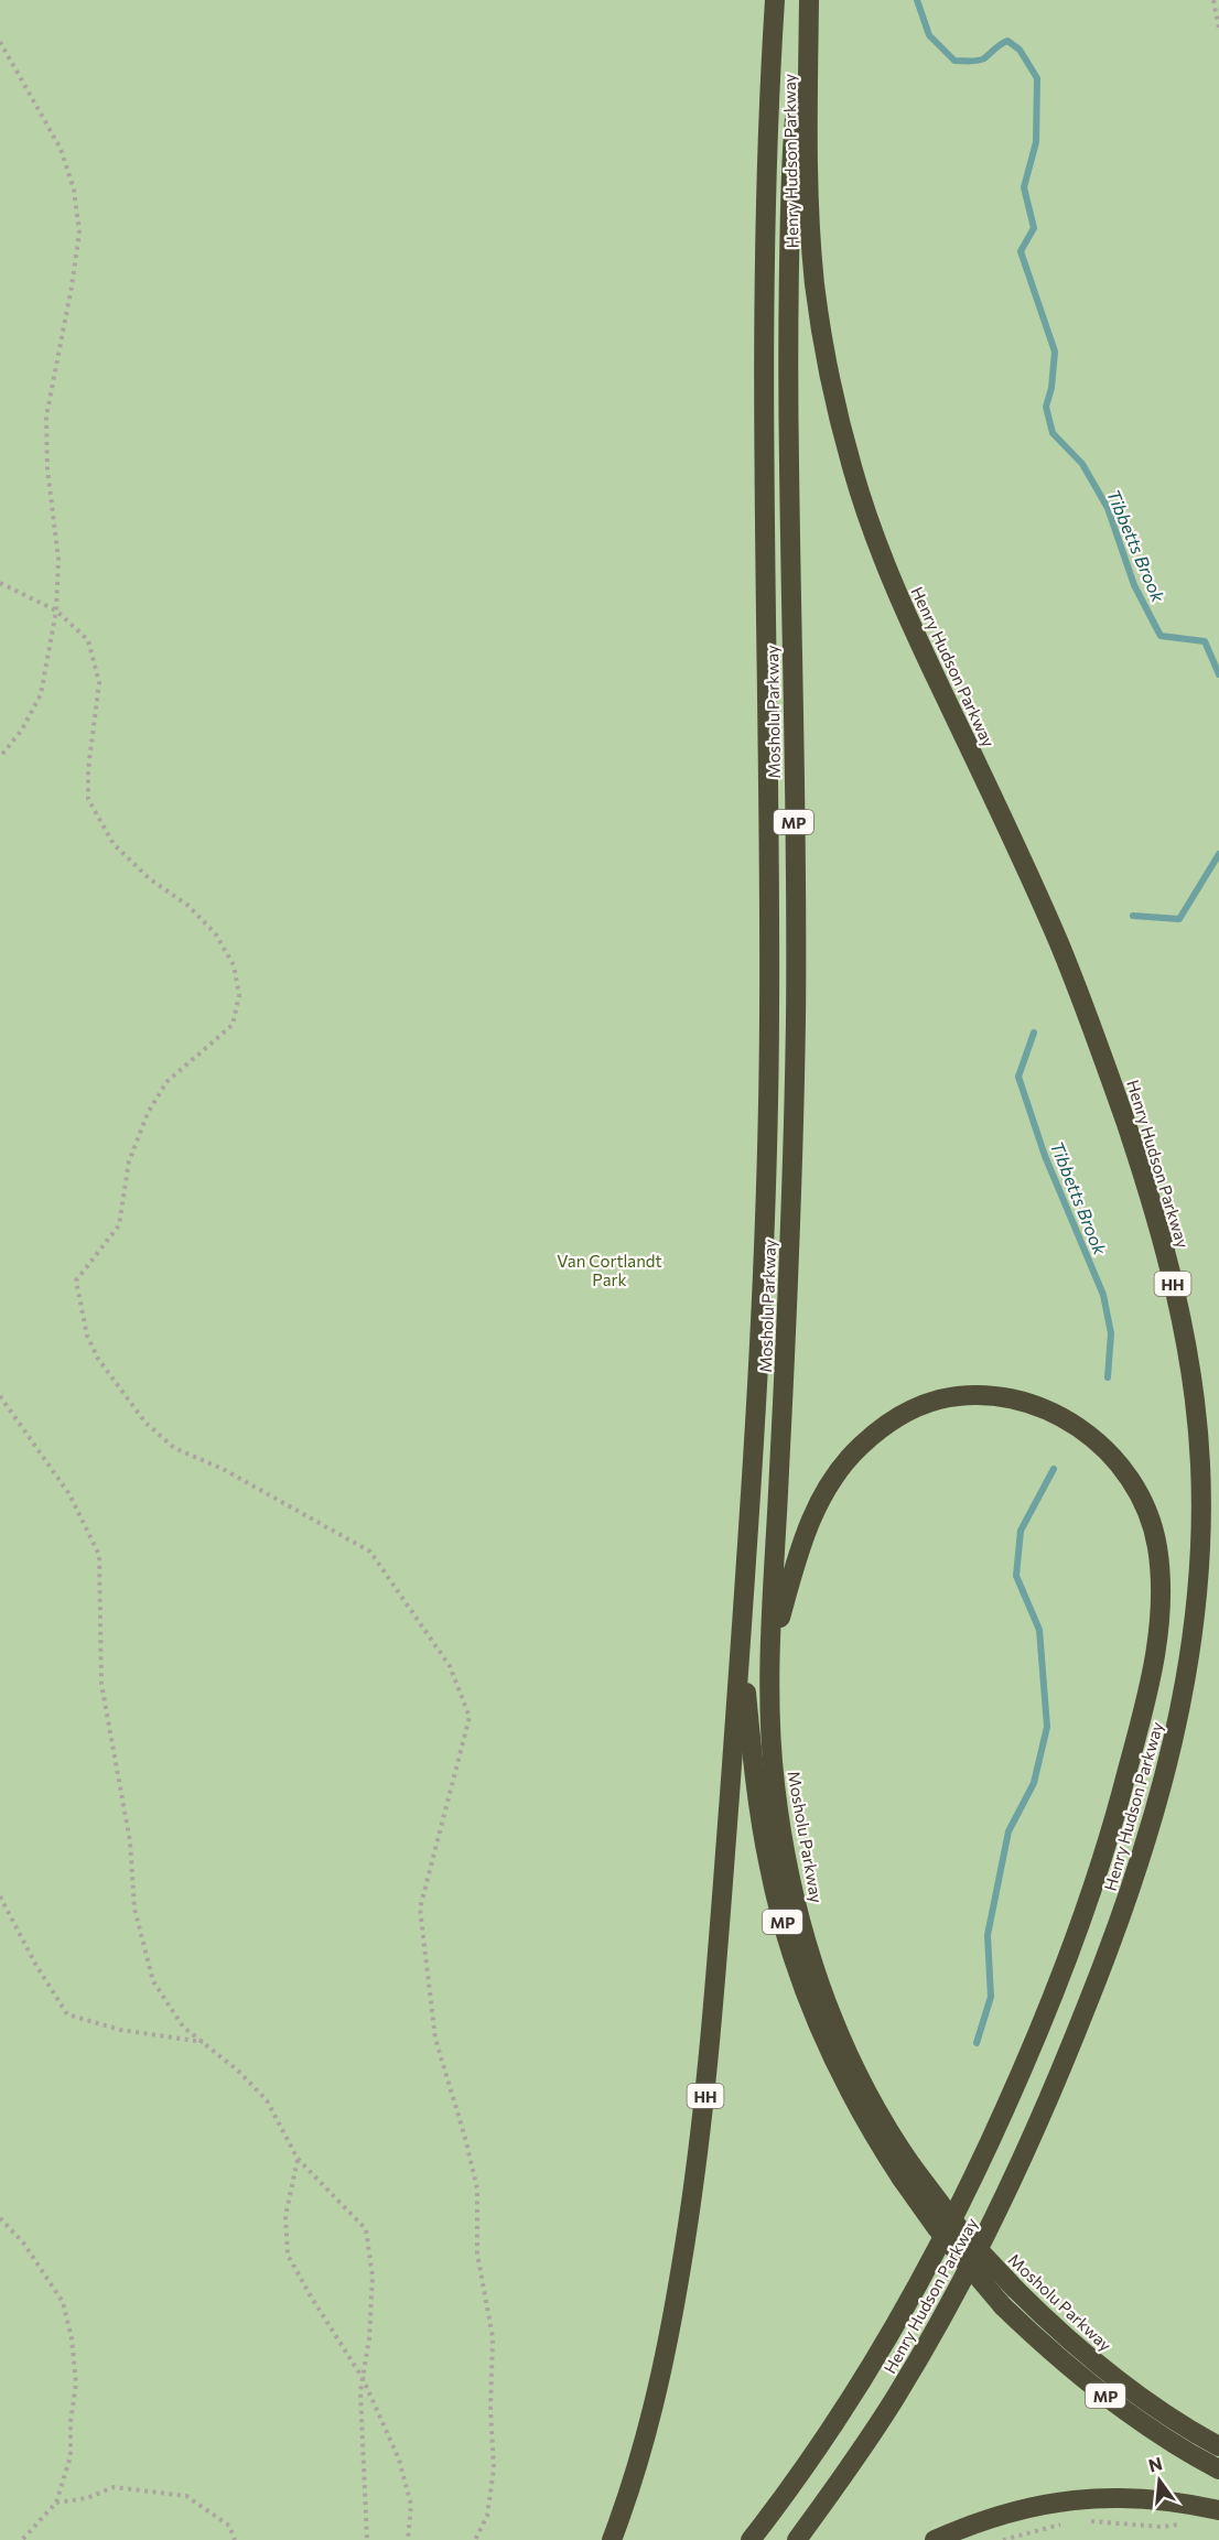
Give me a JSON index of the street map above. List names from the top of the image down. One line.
{"streets":{"highway":["Henry Hudson Parkway","Mosholu Parkway","MP","HH"]},"crossings":[["Henry Hudson Parkway","Mosholu Parkway"]],"water":["Tibbetts Brook"],"parks":["Van Cortlandt Park"],"north":"top"}
